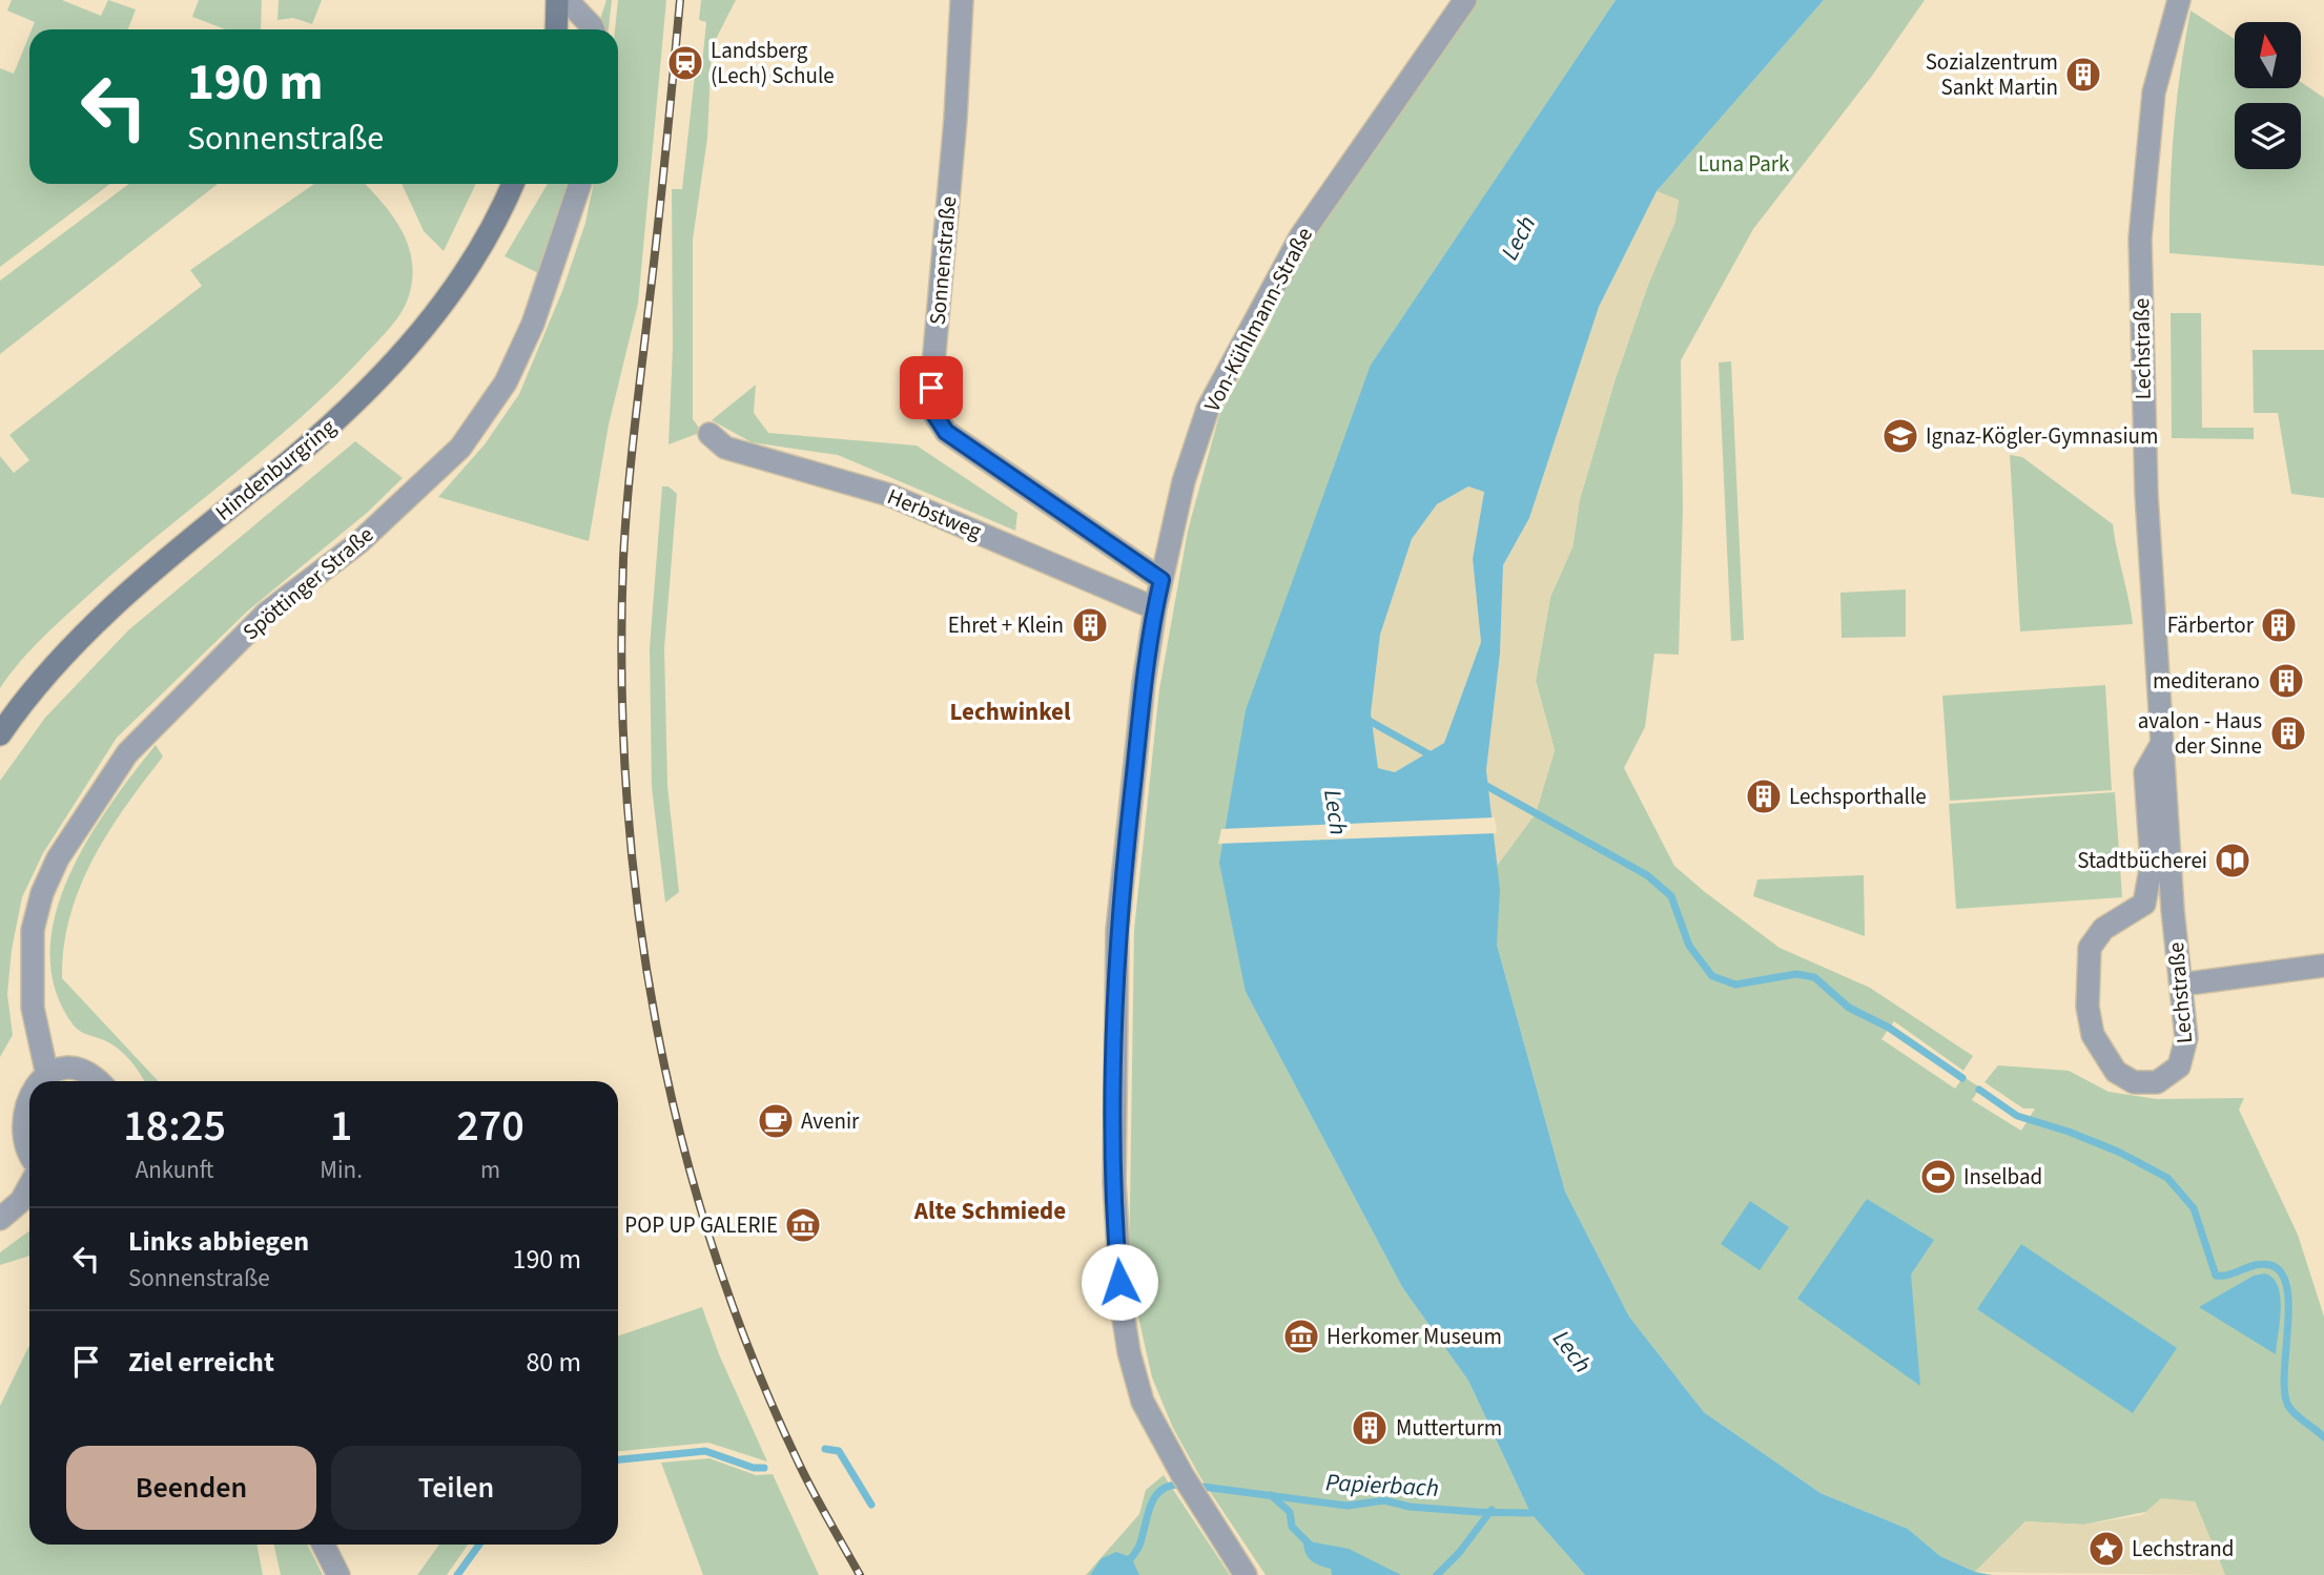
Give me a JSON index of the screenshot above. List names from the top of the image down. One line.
{"streets":{"main road":["Hindenburgring"],"street":["Sonnenstraße","Von-Kühlmann-Straße","Lechstraße","Herbstweg","Spöttinger Straße"]},"crossings":[["Sonnenstraße","Von-Kühlmann-Straße"],["Von-Kühlmann-Straße","Herbstweg"]],"districts":["Lechwinkel","Alte Schmiede"],"water":["Lech","Papierbach"],"parks":["Luna Park"],"places":{"station":["Landsberg (Lech) Schule"],"building":["Sozialzentrum Sankt Martin","Ehret + Klein","Färbertor","mediterano","avalon - Haus der Sinne","Lechsporthalle","Mutterturm"],"school or university":["Ignaz-Kögler-Gymnasium"],"library":["Stadtbücherei"],"cafe":["Avenir"],"sports":["Inselbad"],"museum":["POP UP GALERIE","Herkomer Museum"],"place":["Lechstrand"]},"north":"top","page":{"turn":["190 m","Sonnenstraße"],"eta":["18:25","Ankunft","1","Min.","270","m"],"list":[{"name":"Links abbiegen","note":"Sonnenstraße","value":"190 m"},{"name":"Ziel erreicht","value":"80 m"}],"buttons":["Beenden","Teilen"]}}
